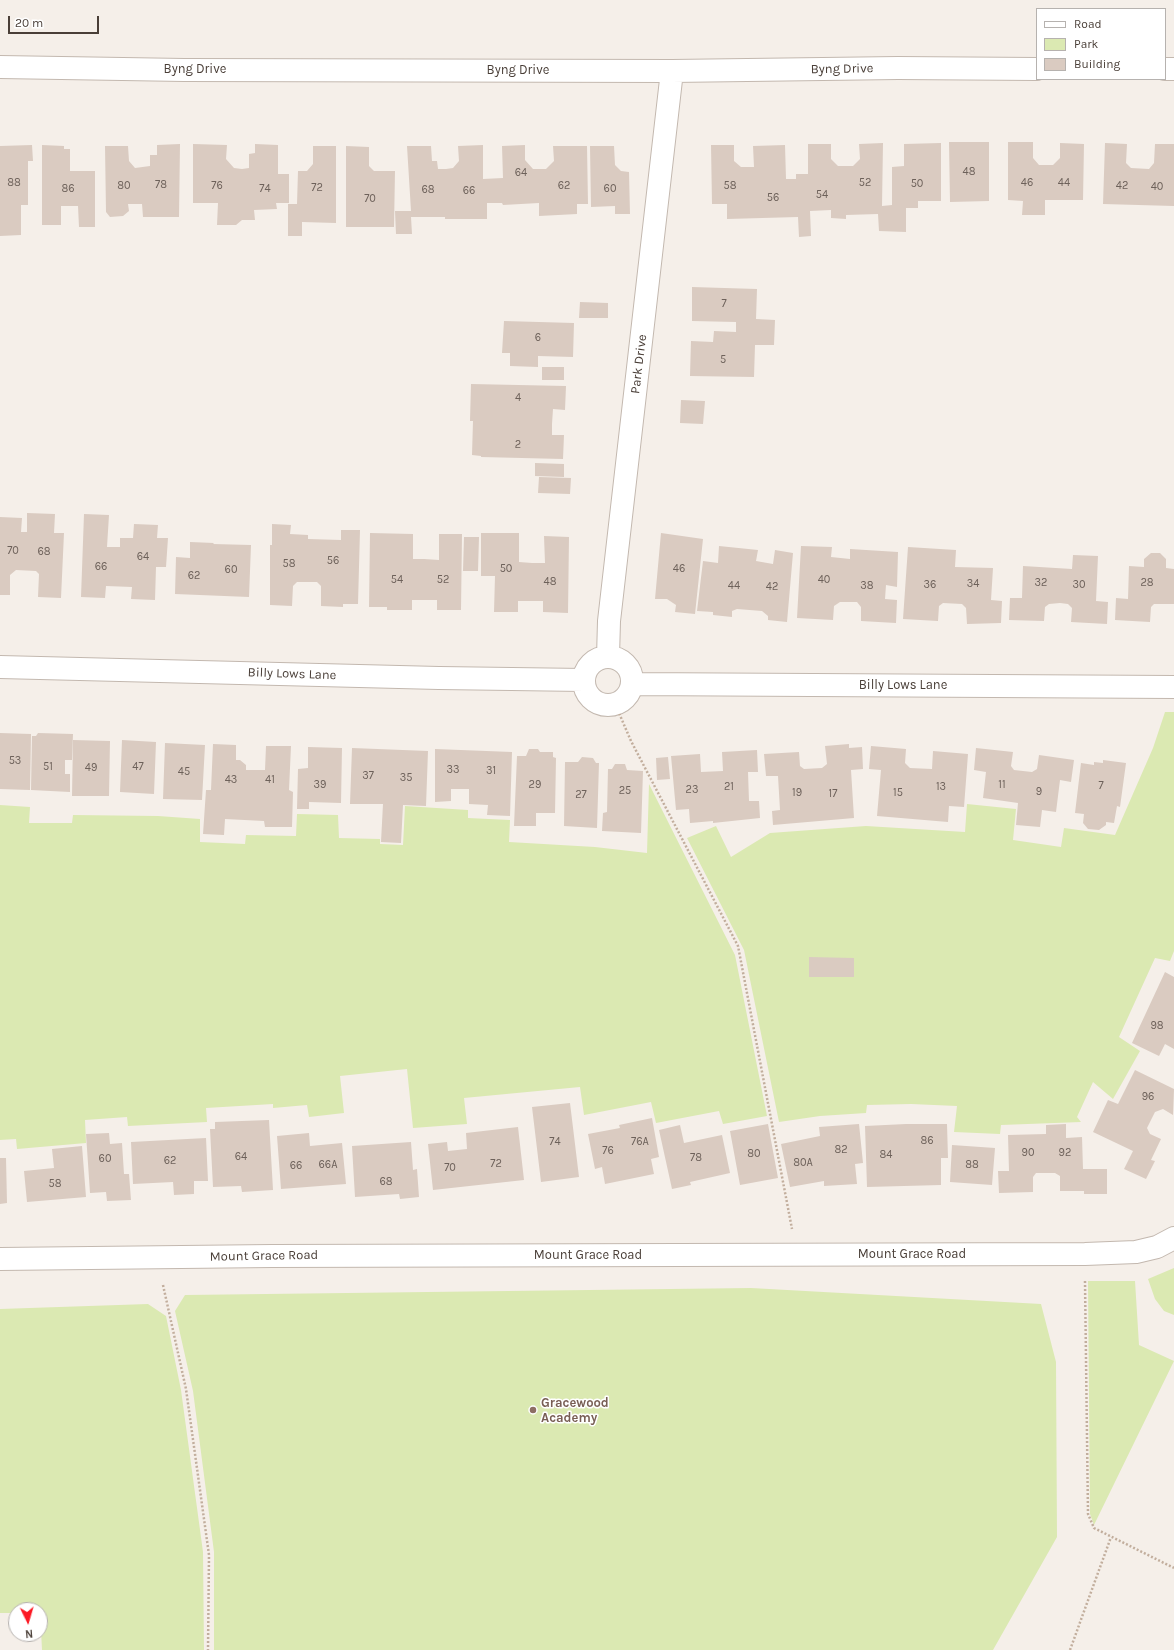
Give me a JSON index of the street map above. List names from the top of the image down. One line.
{"streets":{"street":["Byng Drive","Park Drive","Billy Lows Lane","Mount Grace Road"]},"crossings":[["Byng Drive","Park Drive"],["Park Drive","Billy Lows Lane"]],"places":["Gracewood Academy"],"house_numbers":["48","64","88","52","46","44","50","78","80","76","62","58","42","40","72","86","74","60","68","66","54","56","70","7","6","5","4","2","70","68","64","56","58","66","50","46","60","62","54","52","40","48","32","28","34","36","30","44","38","42","53","51","47","49","33","31","45","37","35","43","41","39","29","11","7","21","13","23","25","9","19","15","17","27","98","96","86","74","76A","82","76","90","92","80","84","64","78","60","62","80A","72","66A","88","66","70","68","58"],"legend":["Road","Park","Building"],"scale_bar":"20 m","north":"bottom"}
